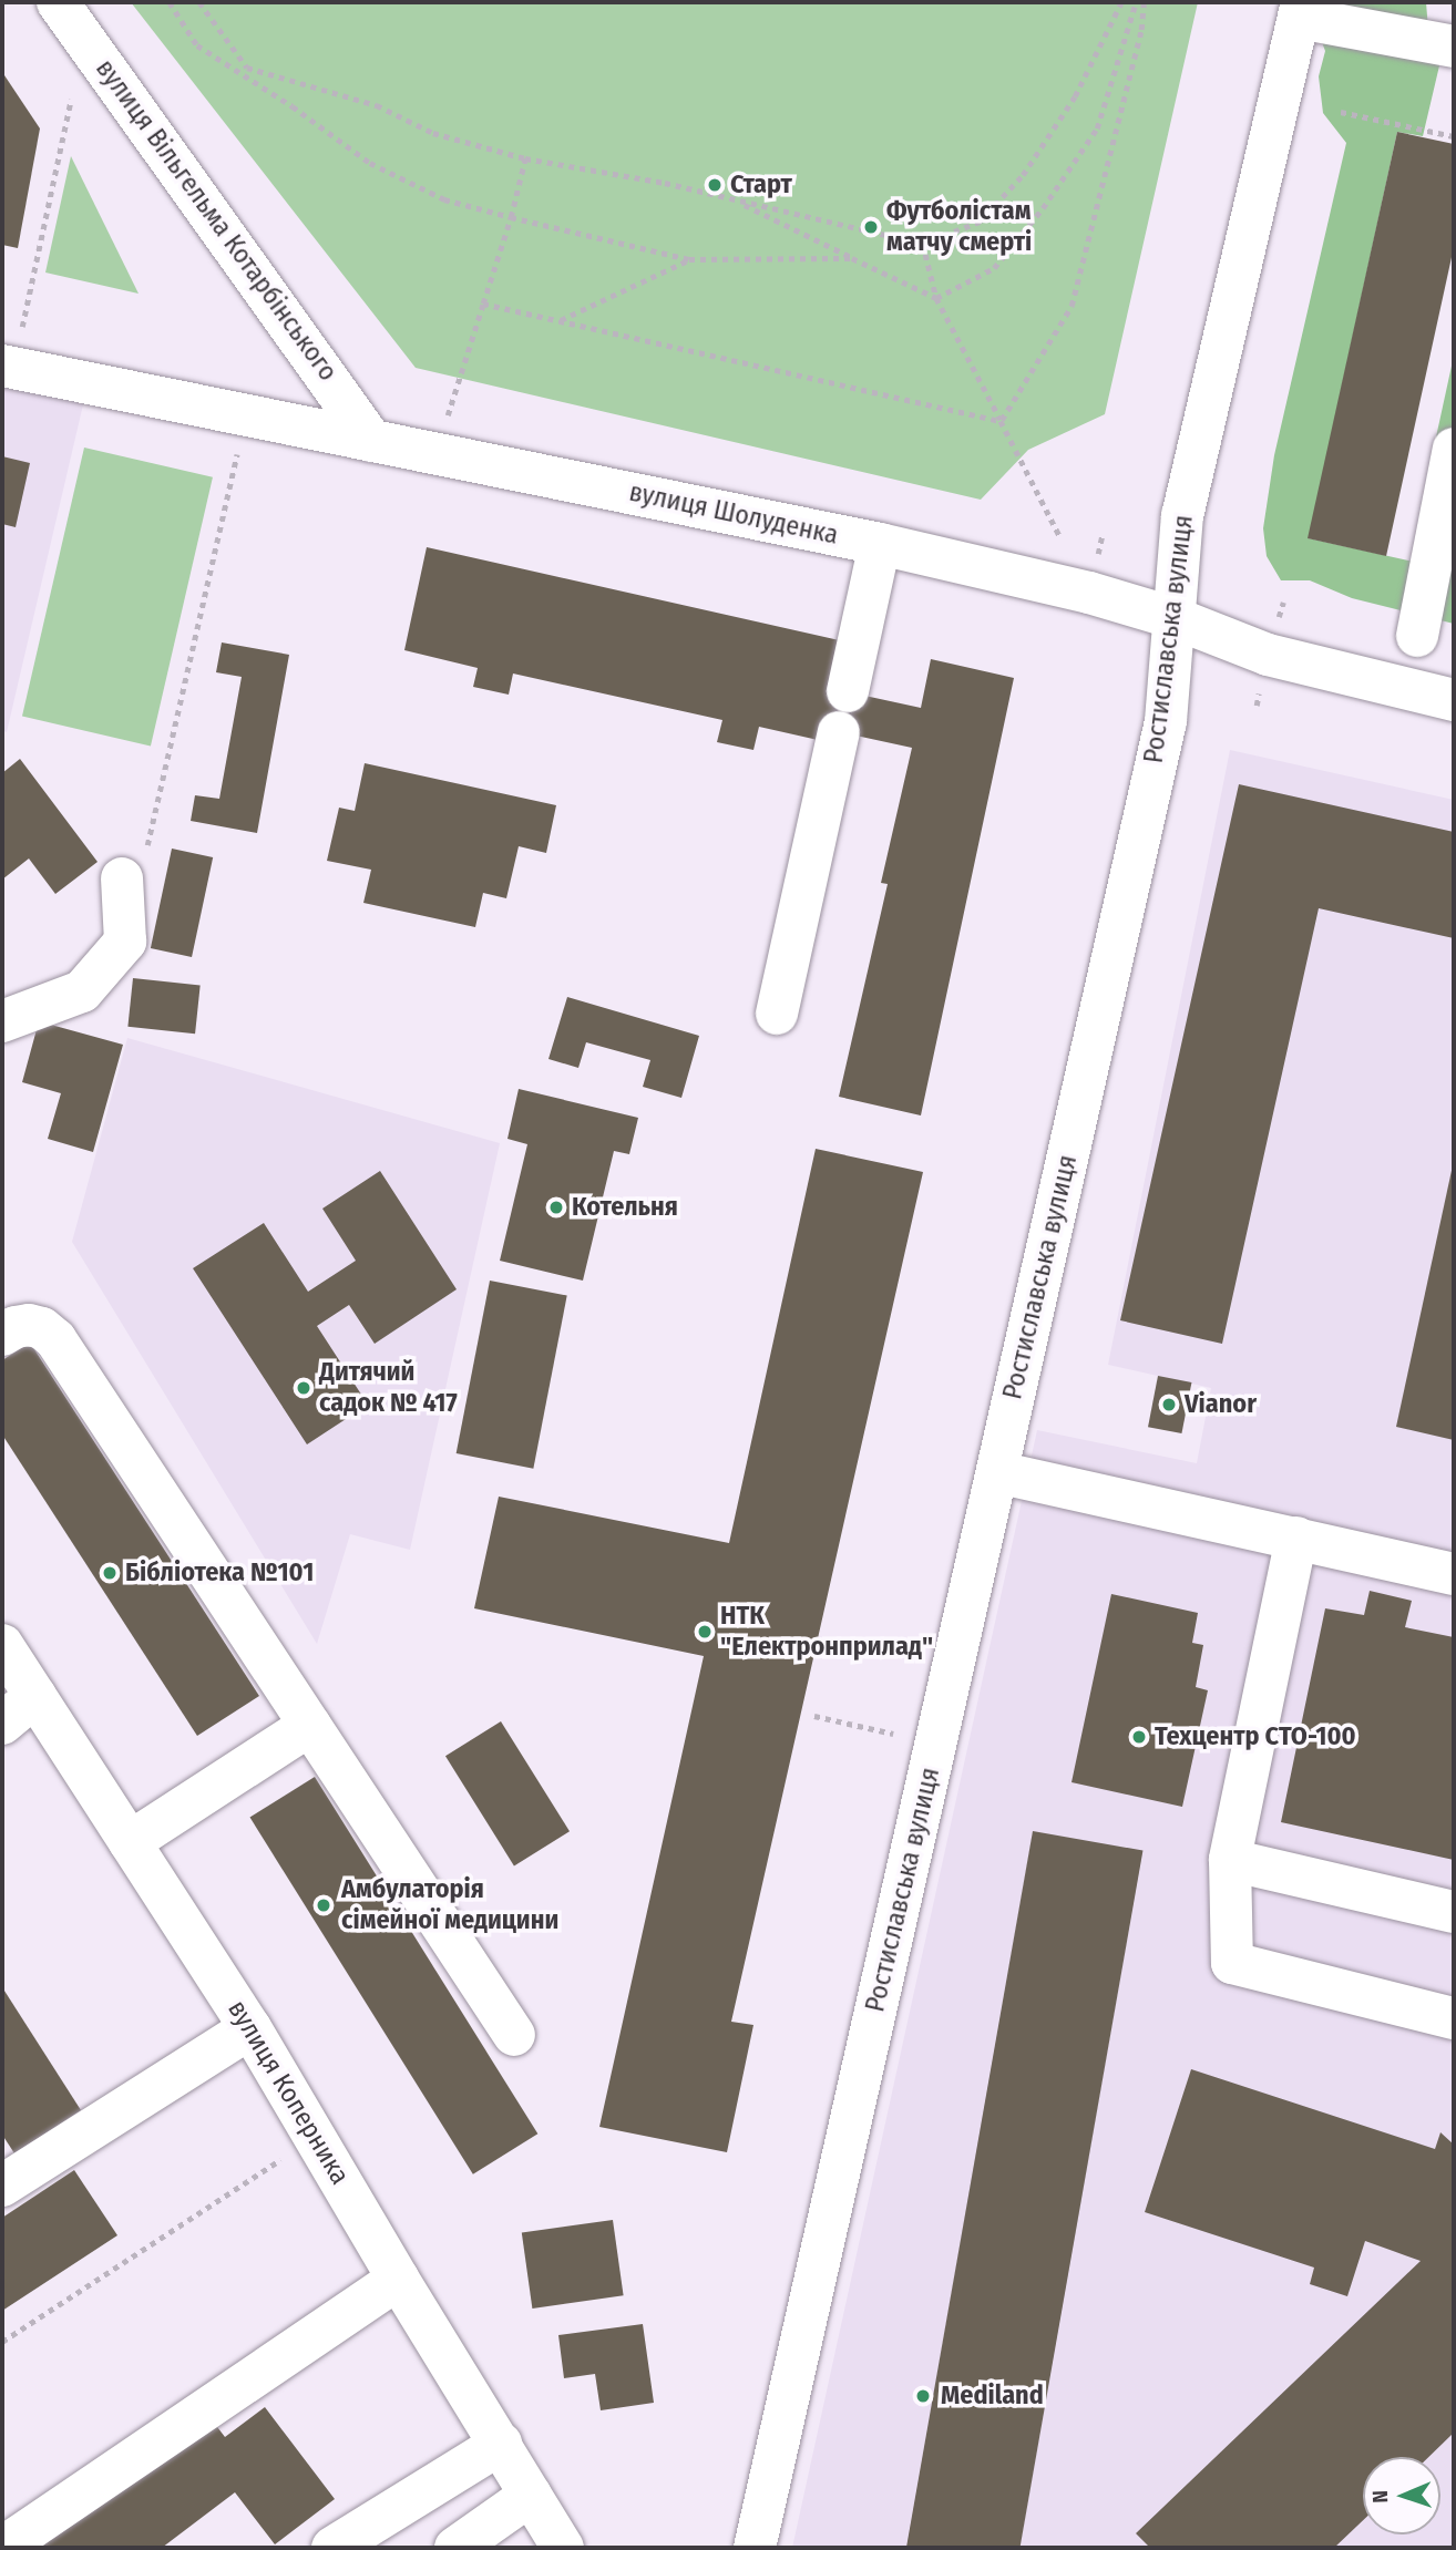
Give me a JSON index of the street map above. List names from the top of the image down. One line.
{"streets":{"street":["вулиця Вільгельма Котарбінського","вулиця Шолуденка","Ростиславська вулиця","вулиця Коперника"]},"crossings":[["вулиця Вільгельма Котарбінського","вулиця Шолуденка"],["вулиця Шолуденка","Ростиславська вулиця"]],"places":["Старт","Футболістам матчу смерті","Котельня","Дитячий садок № 417","Vianor","Бібліотека №101","НТК \"Електронприлад\"","Техцентр СТО-100","Амбулаторія сімейної медицини","Mediland"],"north":"left"}
